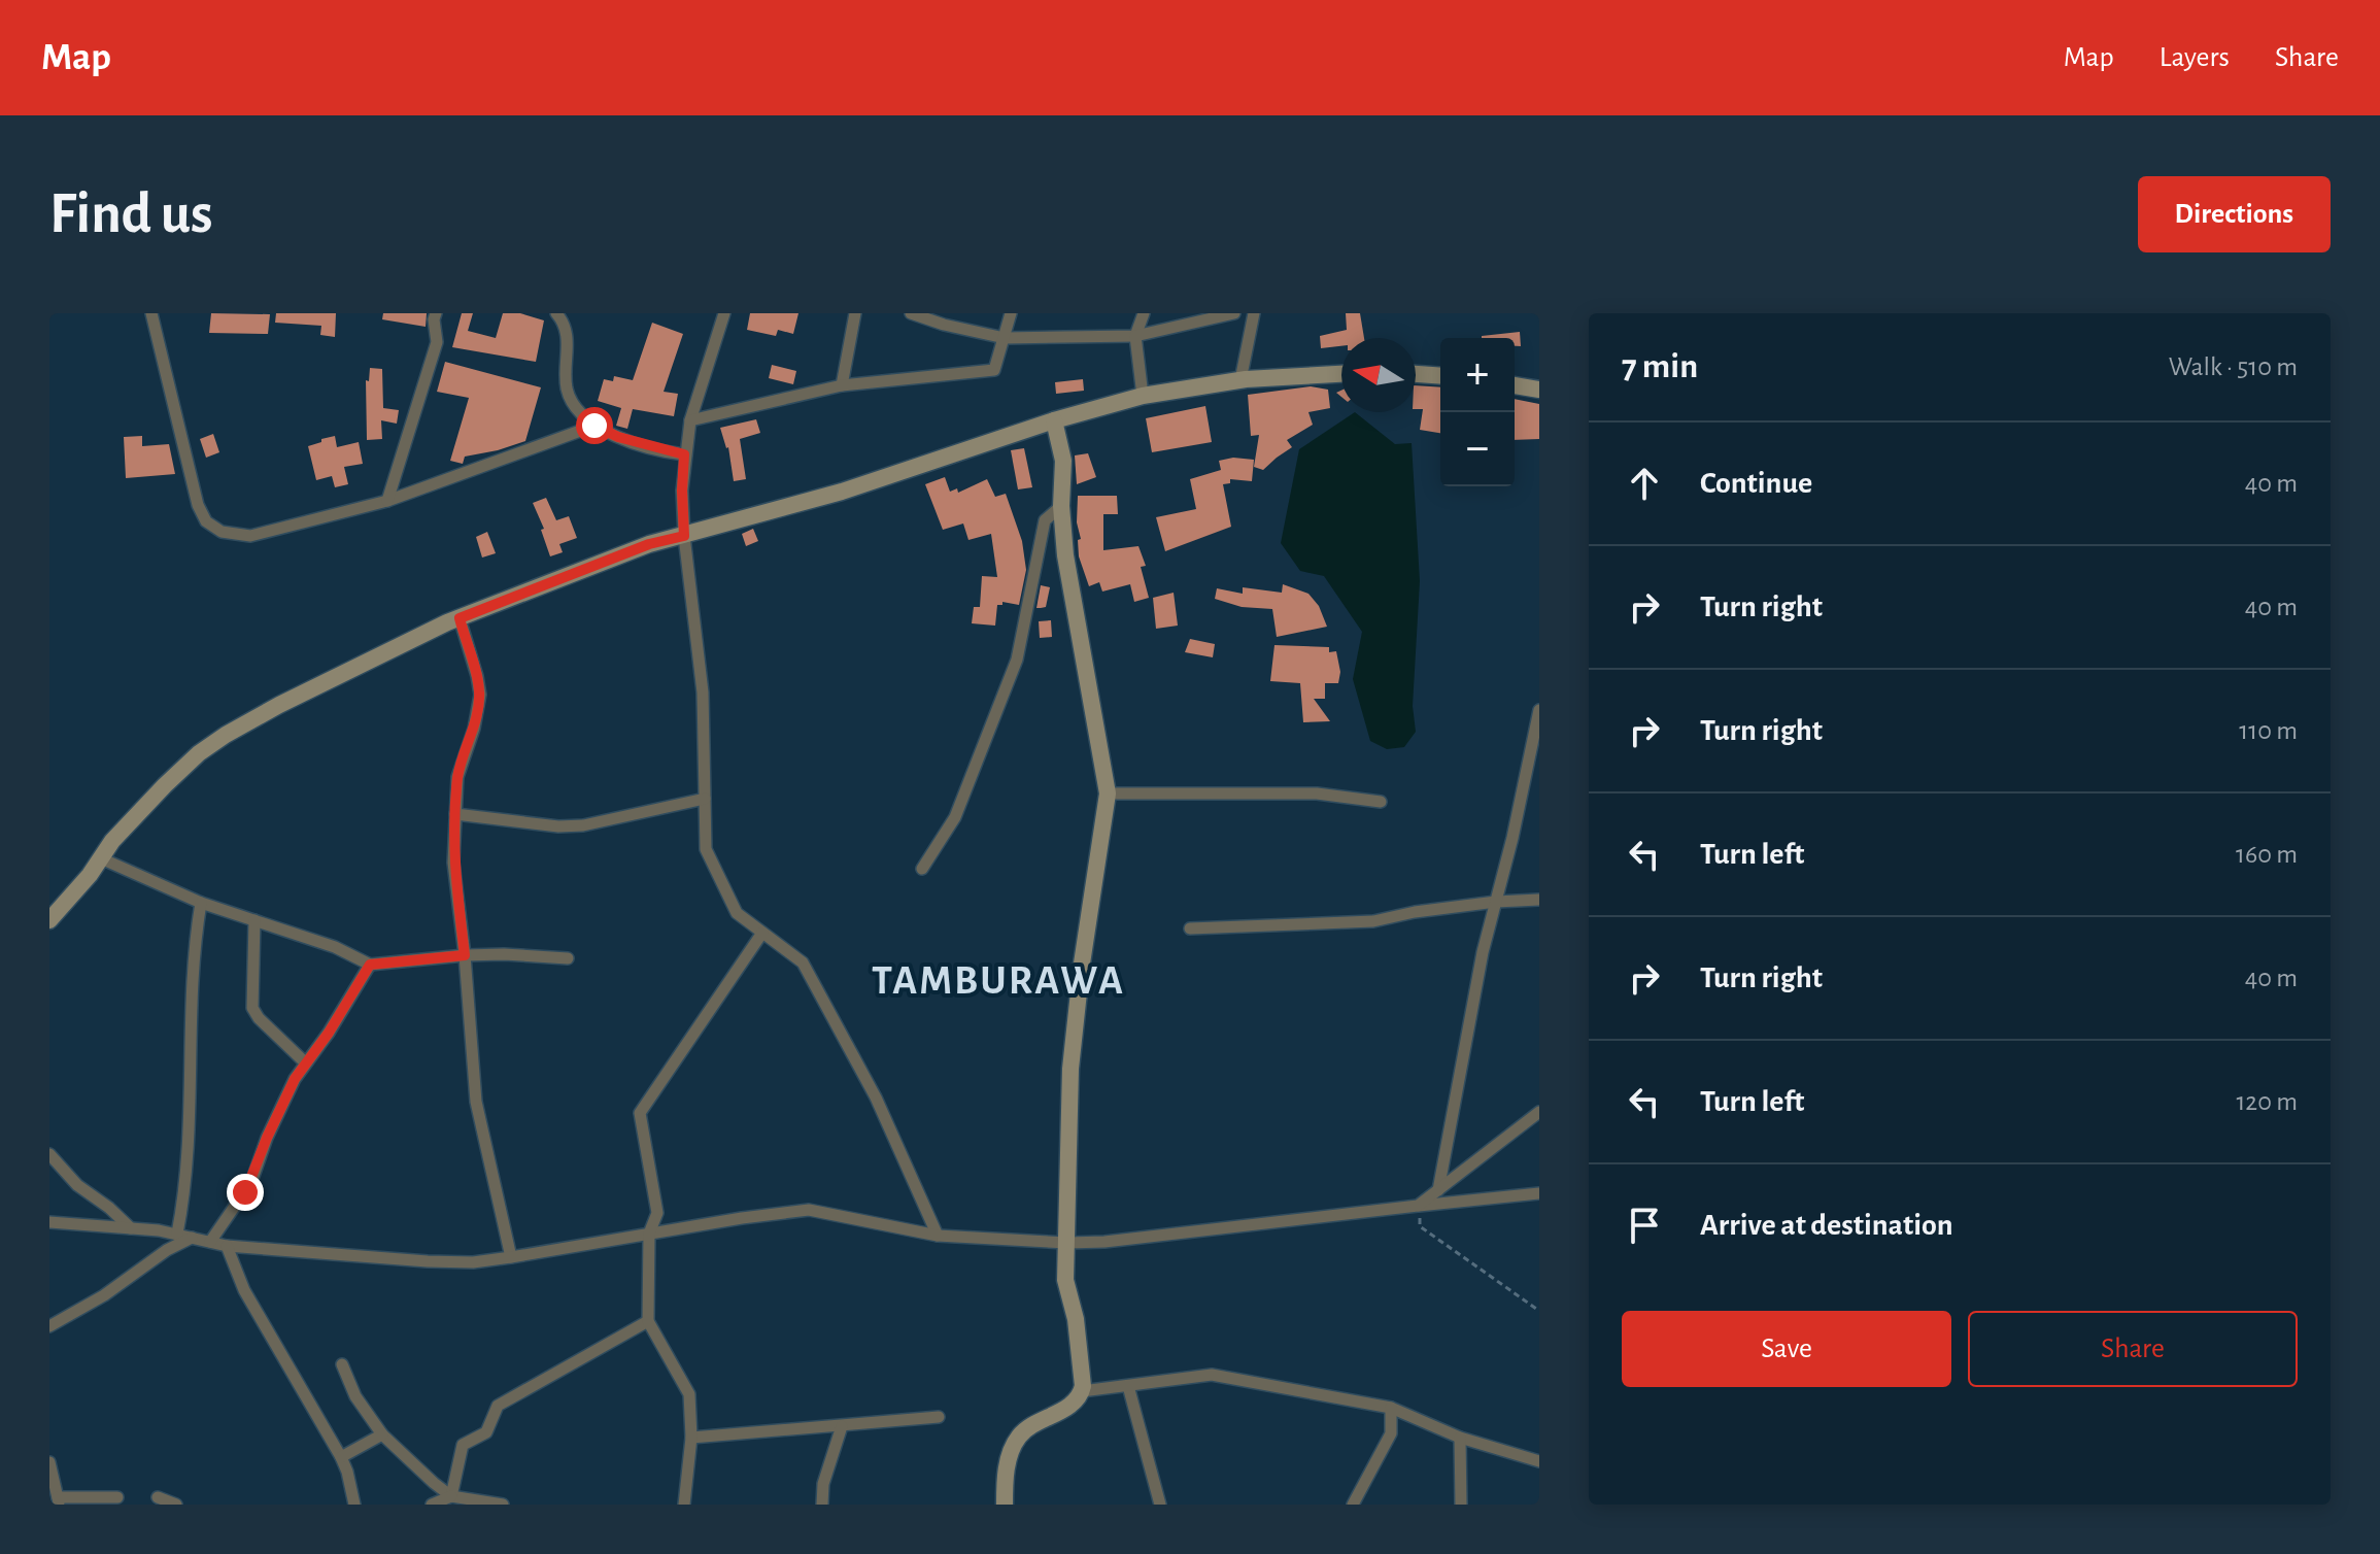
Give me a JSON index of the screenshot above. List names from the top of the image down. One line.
{"districts":["TAMBURAWA"],"north":"left","page":{"header":"Map","nav":["Map","Layers","Share"],"buttons":["Directions",["Save","Share"]],"title":"Find us","heading":["7 min","Walk · 510 m"],"map_buttons":["+","−"],"list":[["Continue","40 m"],["Turn right","40 m"],["Turn right","110 m"],["Turn left","160 m"],["Turn right","40 m"],["Turn left","120 m"],"Arrive at destination"]}}
